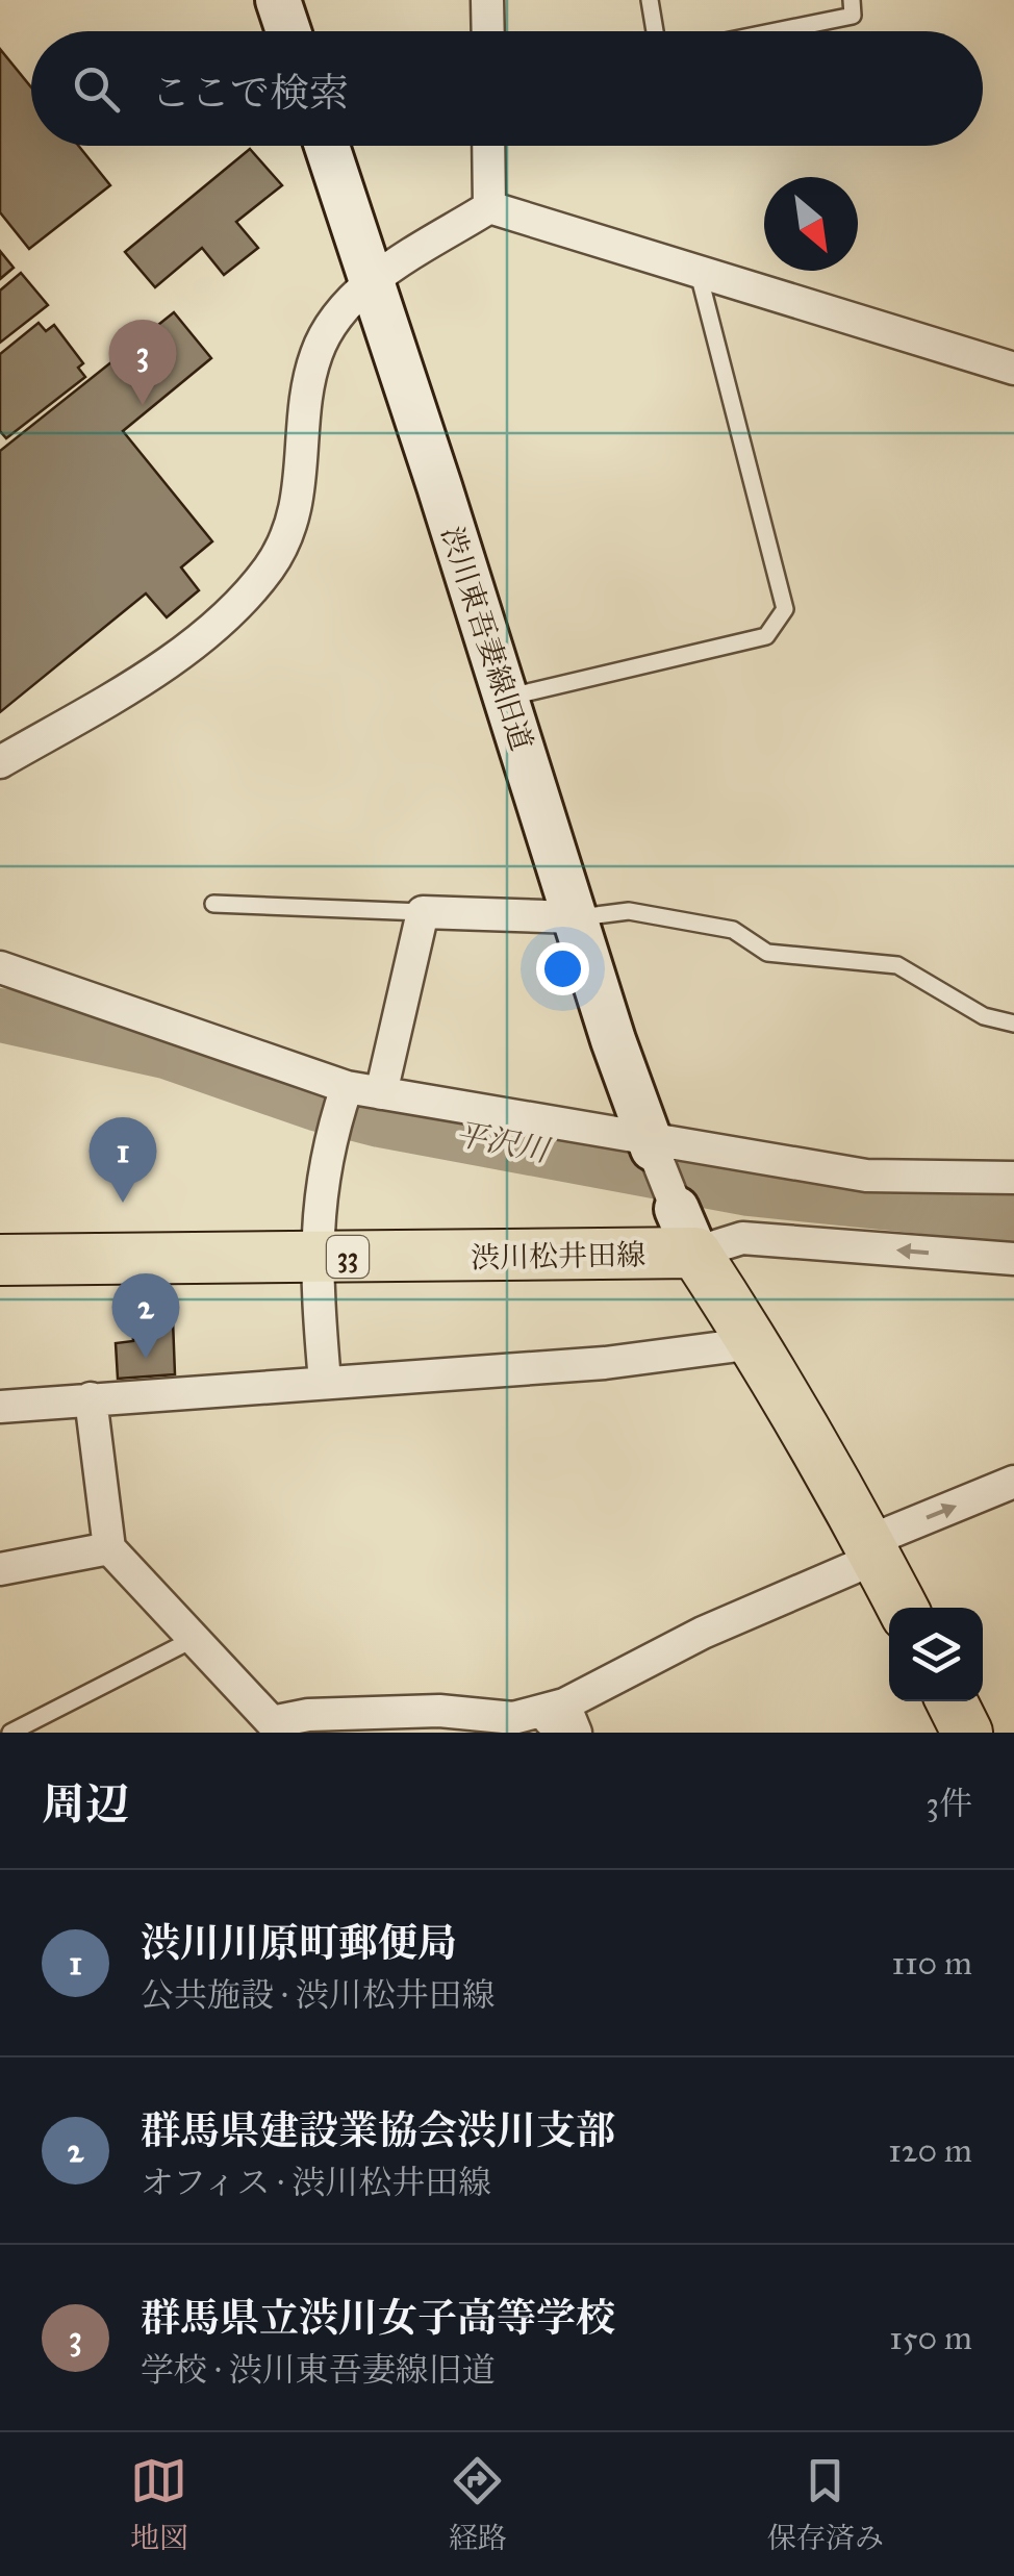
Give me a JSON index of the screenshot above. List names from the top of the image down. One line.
{"streets":{"main road":["渋川松井田線","33"],"street":["渋川東吾妻線旧道"]},"water":["平沢川"],"north":"bottom right","page":{"search":"ここで検索","pins":["3","1","2"],"heading":["周辺","3件"],"list":[{"mark":"1","name":"渋川川原町郵便局","note":"公共施設 · 渋川松井田線","value":"110 m"},{"mark":"2","name":"群馬県建設業協会渋川支部","note":"オフィス · 渋川松井田線","value":"120 m"},{"mark":"3","name":"群馬県立渋川女子高等学校","note":"学校 · 渋川東吾妻線旧道","value":"150 m"}],"nav":["地図","経路","保存済み"]}}
